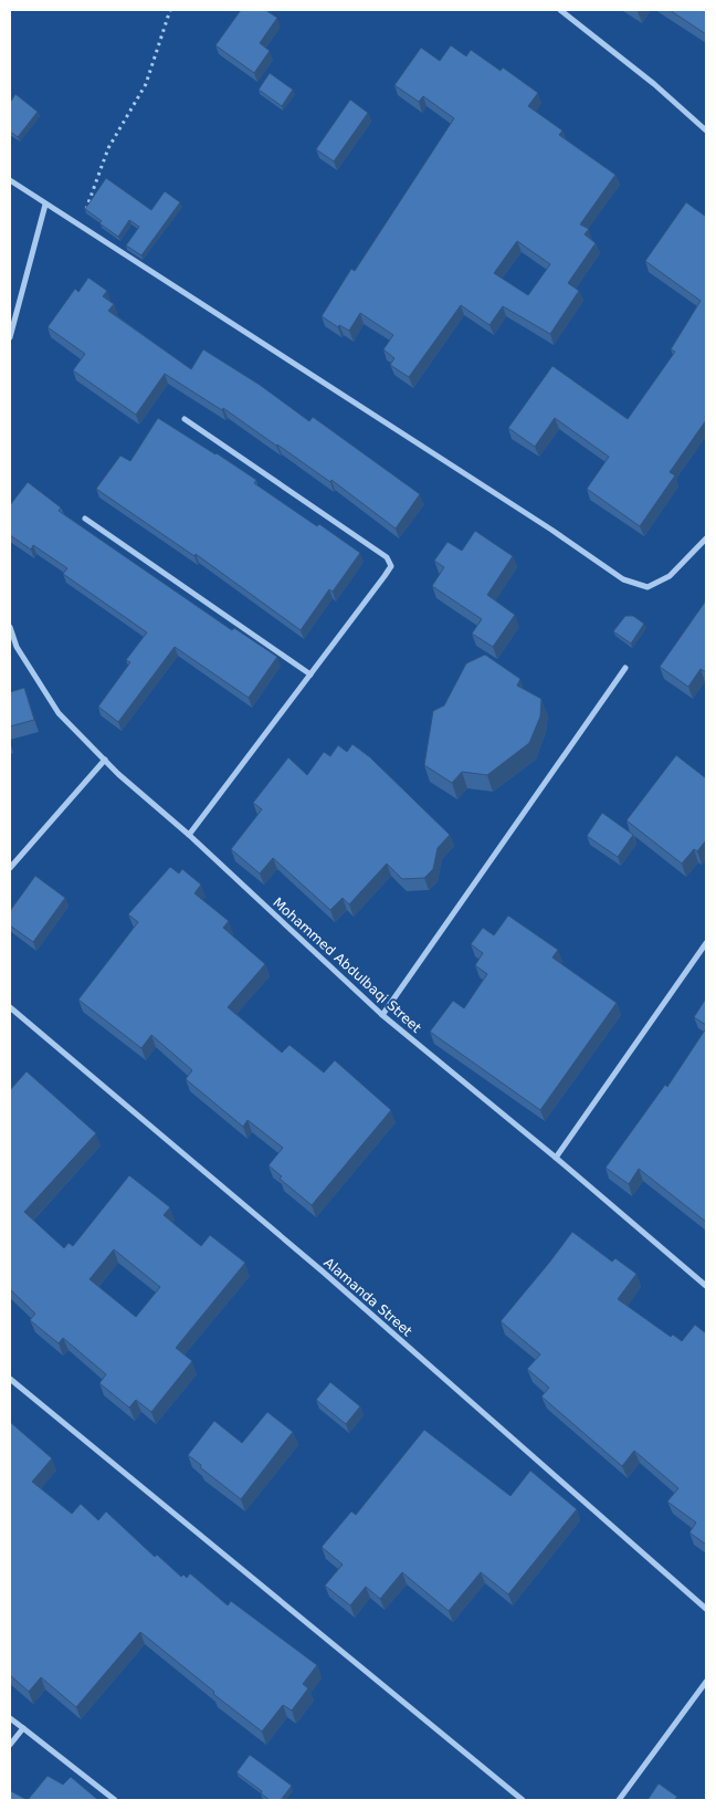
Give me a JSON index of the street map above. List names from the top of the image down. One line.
{"streets":{"street":["Mohammed Abdulbaqi Street","Alamanda Street"]}}
